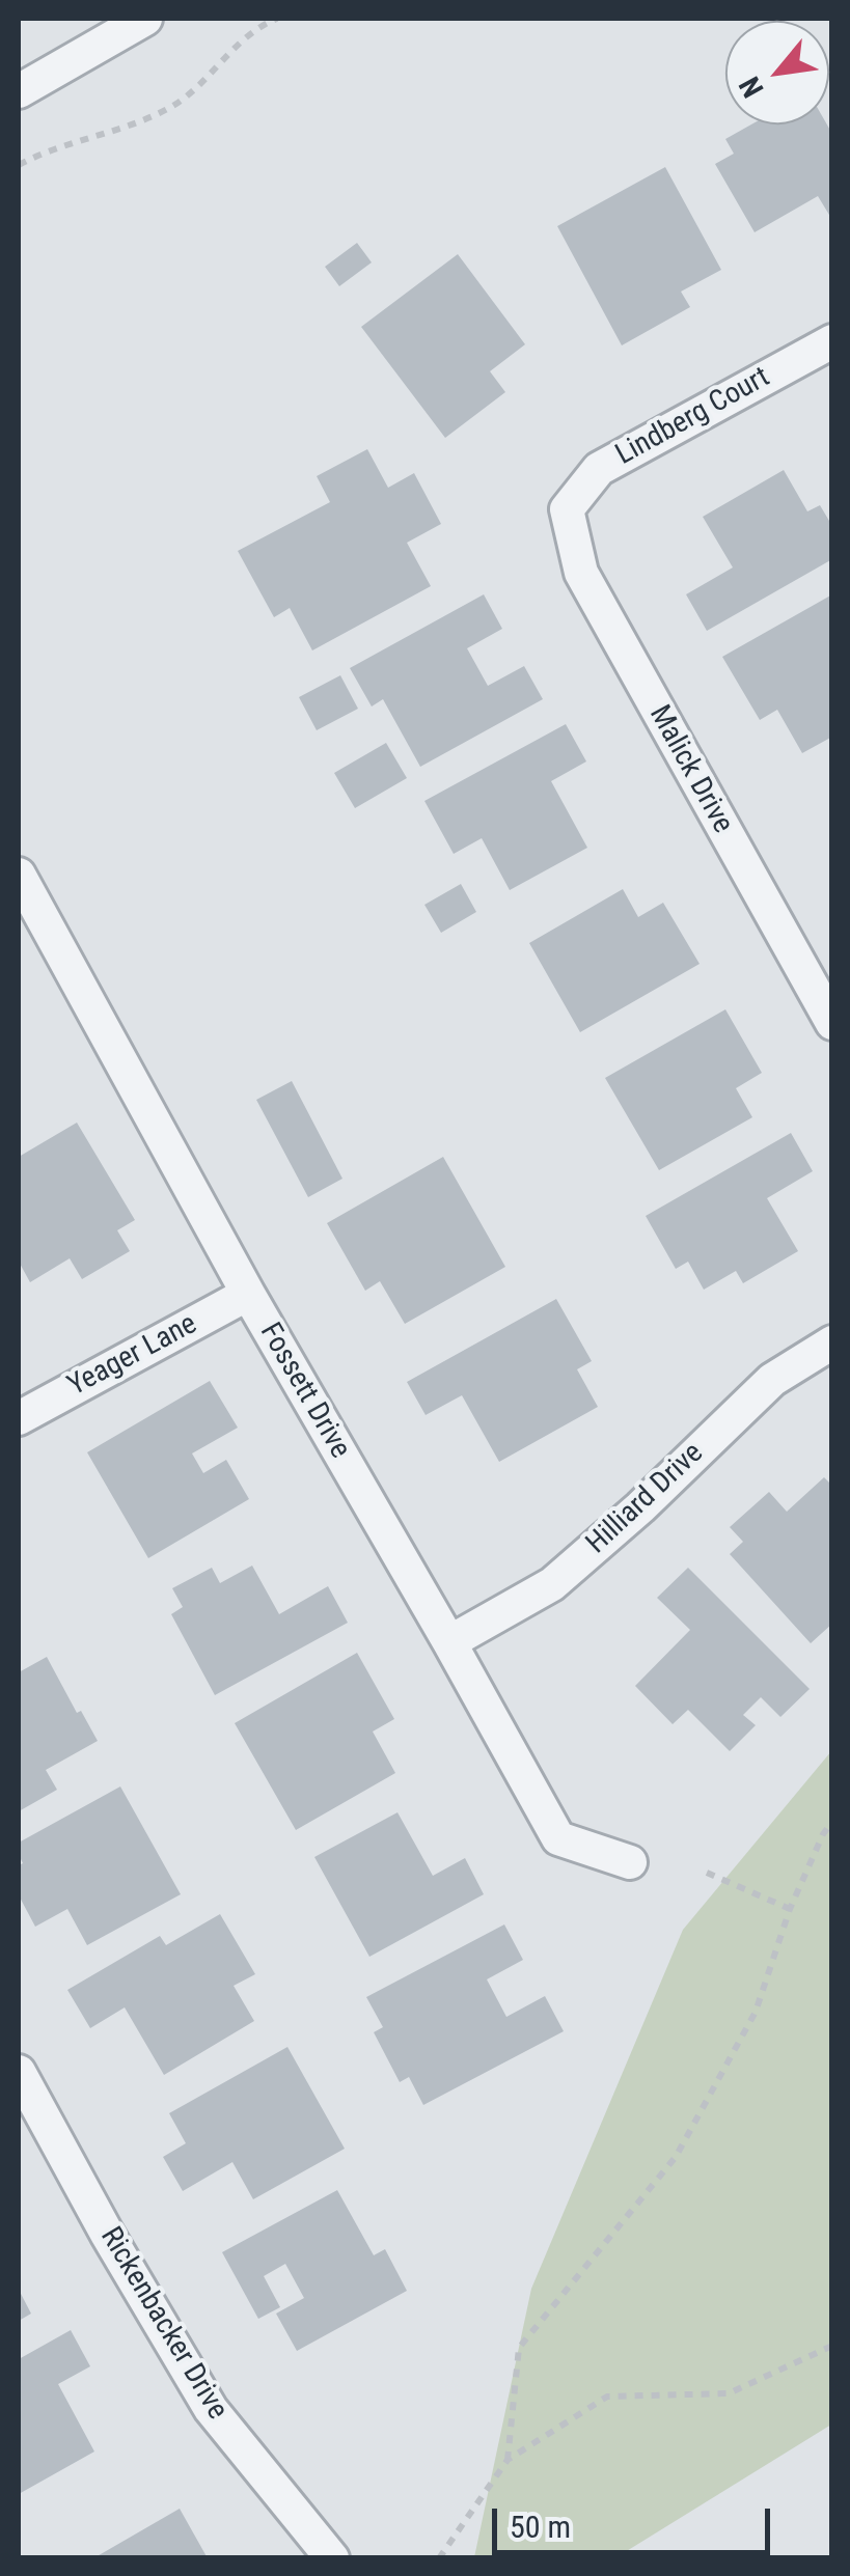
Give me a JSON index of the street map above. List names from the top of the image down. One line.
{"streets":{"street":["Lindberg Court","Malick Drive","Yeager Lane","Fossett Drive","Hilliard Drive","Rickenbacker Drive"]},"crossings":[["Lindberg Court","Malick Drive"],["Yeager Lane","Fossett Drive"],["Fossett Drive","Hilliard Drive"]],"scale_bar":"50 m","north":"bottom left"}
